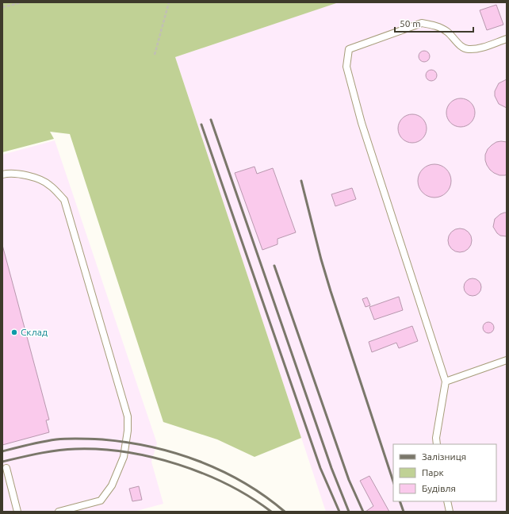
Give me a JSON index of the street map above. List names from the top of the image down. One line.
{"places":["Склад"],"legend":["Залізниця","Парк","Будівля"],"scale_bar":"50 m"}
